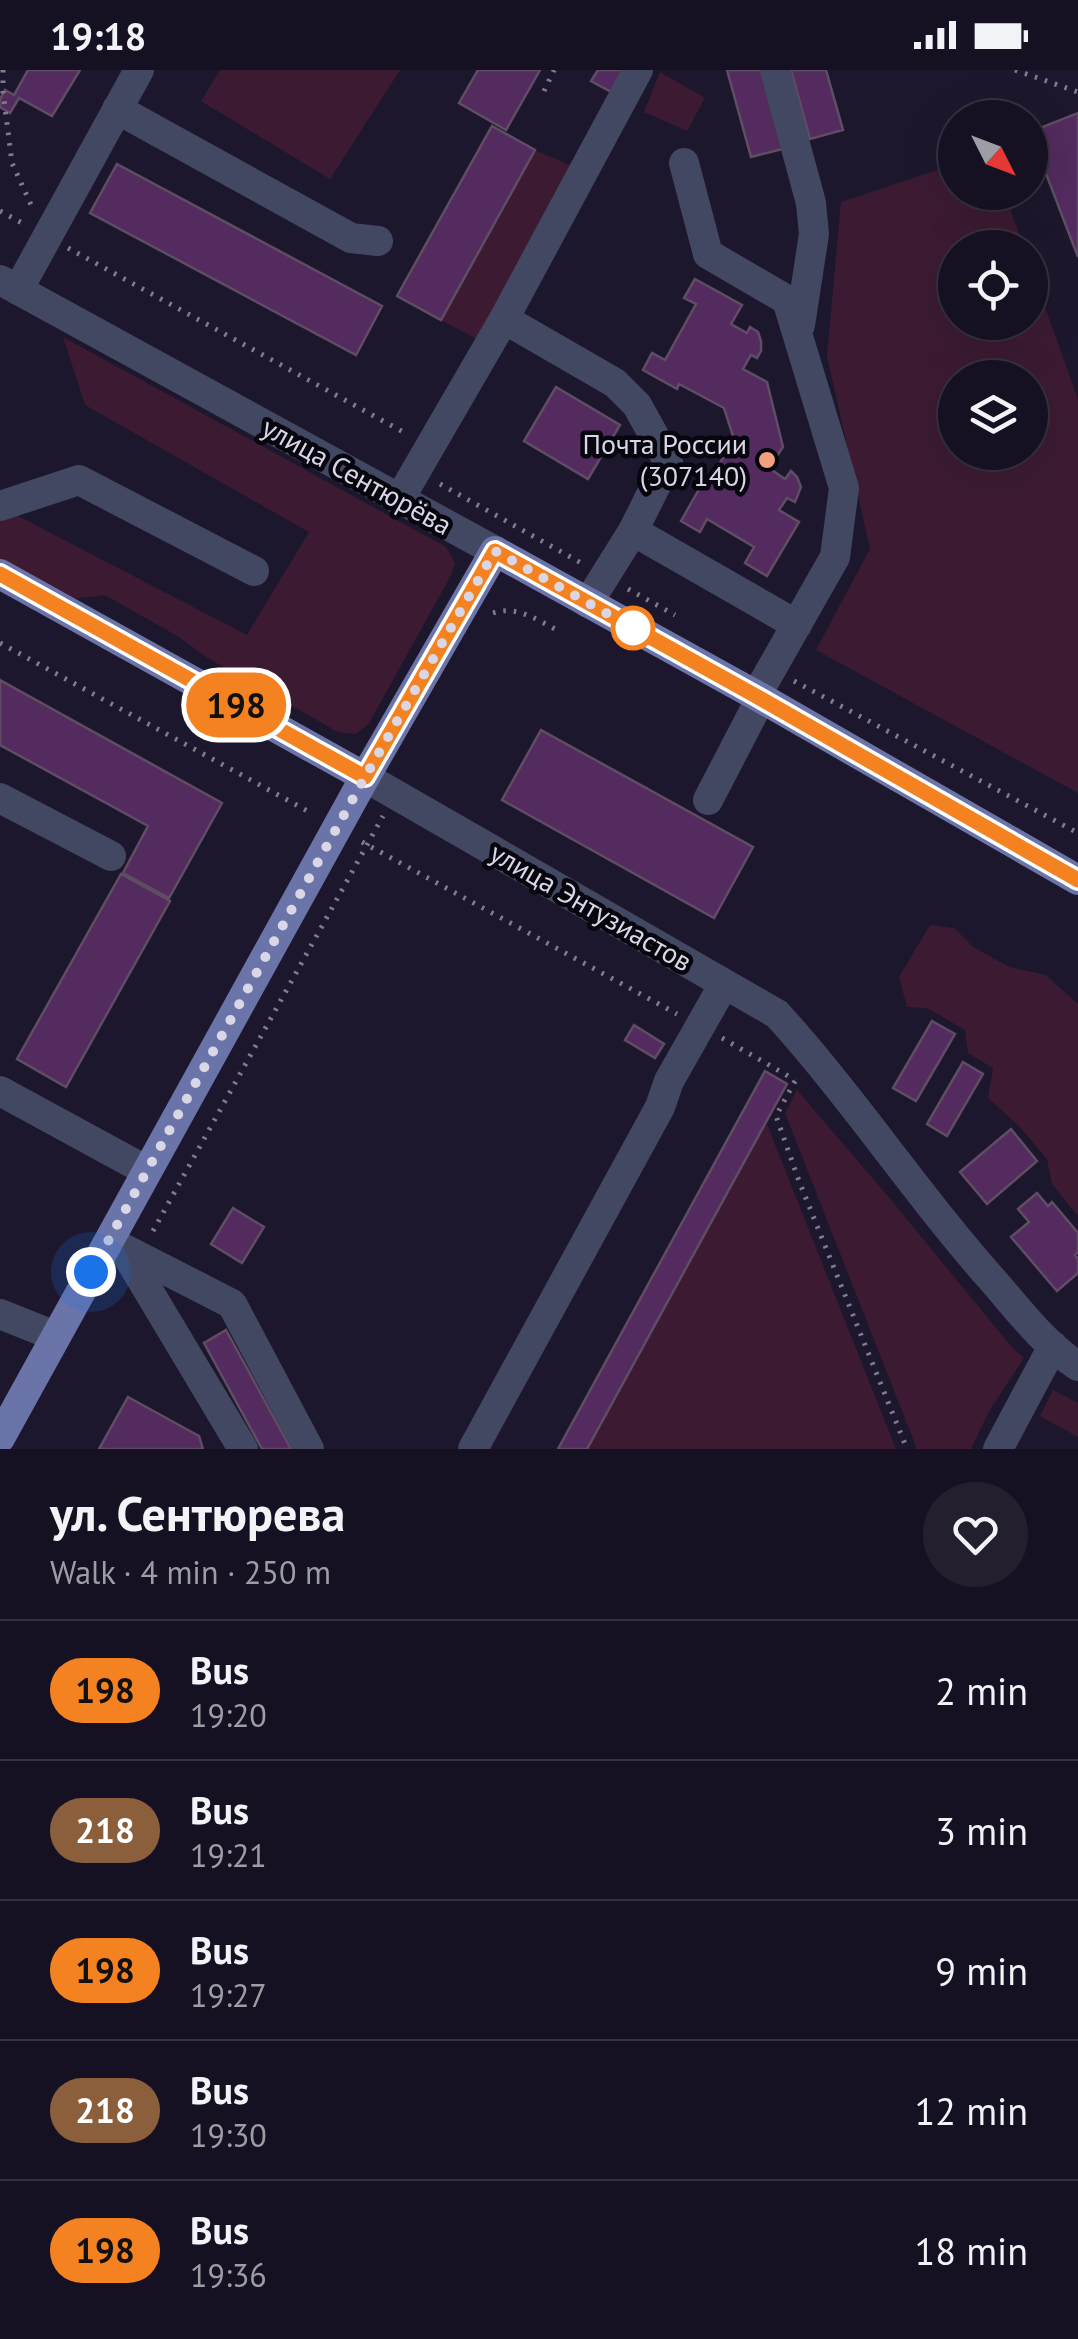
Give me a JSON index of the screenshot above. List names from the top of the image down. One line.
{"streets":{"main road":["улица Сентюрёва","улица Энтузиастов"]},"places":["Почта России (307140)"],"lines":["bus line 198"],"north":"bottom right","page":{"status":"19:18","on_map":"198","heading":["ул. Сентюрева","Walk · 4 min · 250 m"],"list":[{"mark":"198","name":"Bus","note":"19:20","value":"2 min"},{"mark":"218","name":"Bus","note":"19:21","value":"3 min"},{"mark":"198","name":"Bus","note":"19:27","value":"9 min"},{"mark":"218","name":"Bus","note":"19:30","value":"12 min"},{"mark":"198","name":"Bus","note":"19:36","value":"18 min"}]}}
